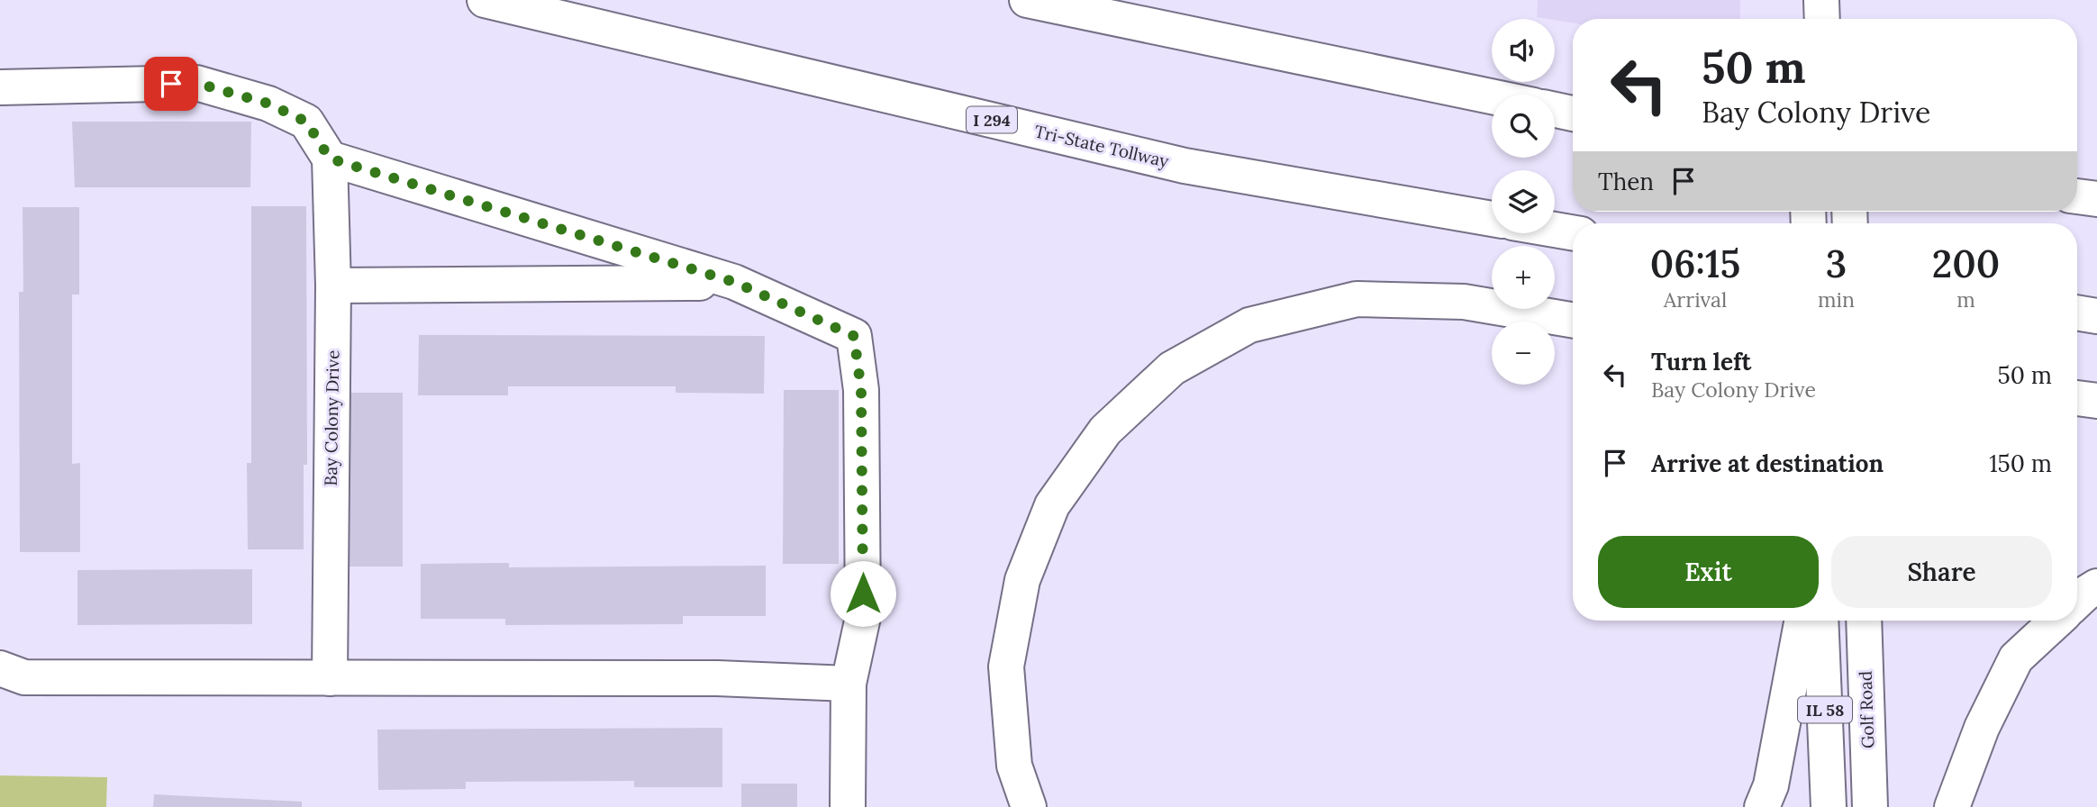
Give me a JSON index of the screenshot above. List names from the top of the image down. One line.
{"streets":{"main road":["I 294","Tri-State Tollway","Bay Colony Drive","IL 58","Golf Road"]},"page":{"map_buttons":["+","−"],"turn":["50 m","Bay Colony Drive"],"then":"Then","eta":["06:15","Arrival","3","min","200","m"],"list":[{"name":"Turn left","note":"Bay Colony Drive","value":"50 m"},{"name":"Arrive at destination","value":"150 m"}],"buttons":["Exit","Share"]}}
